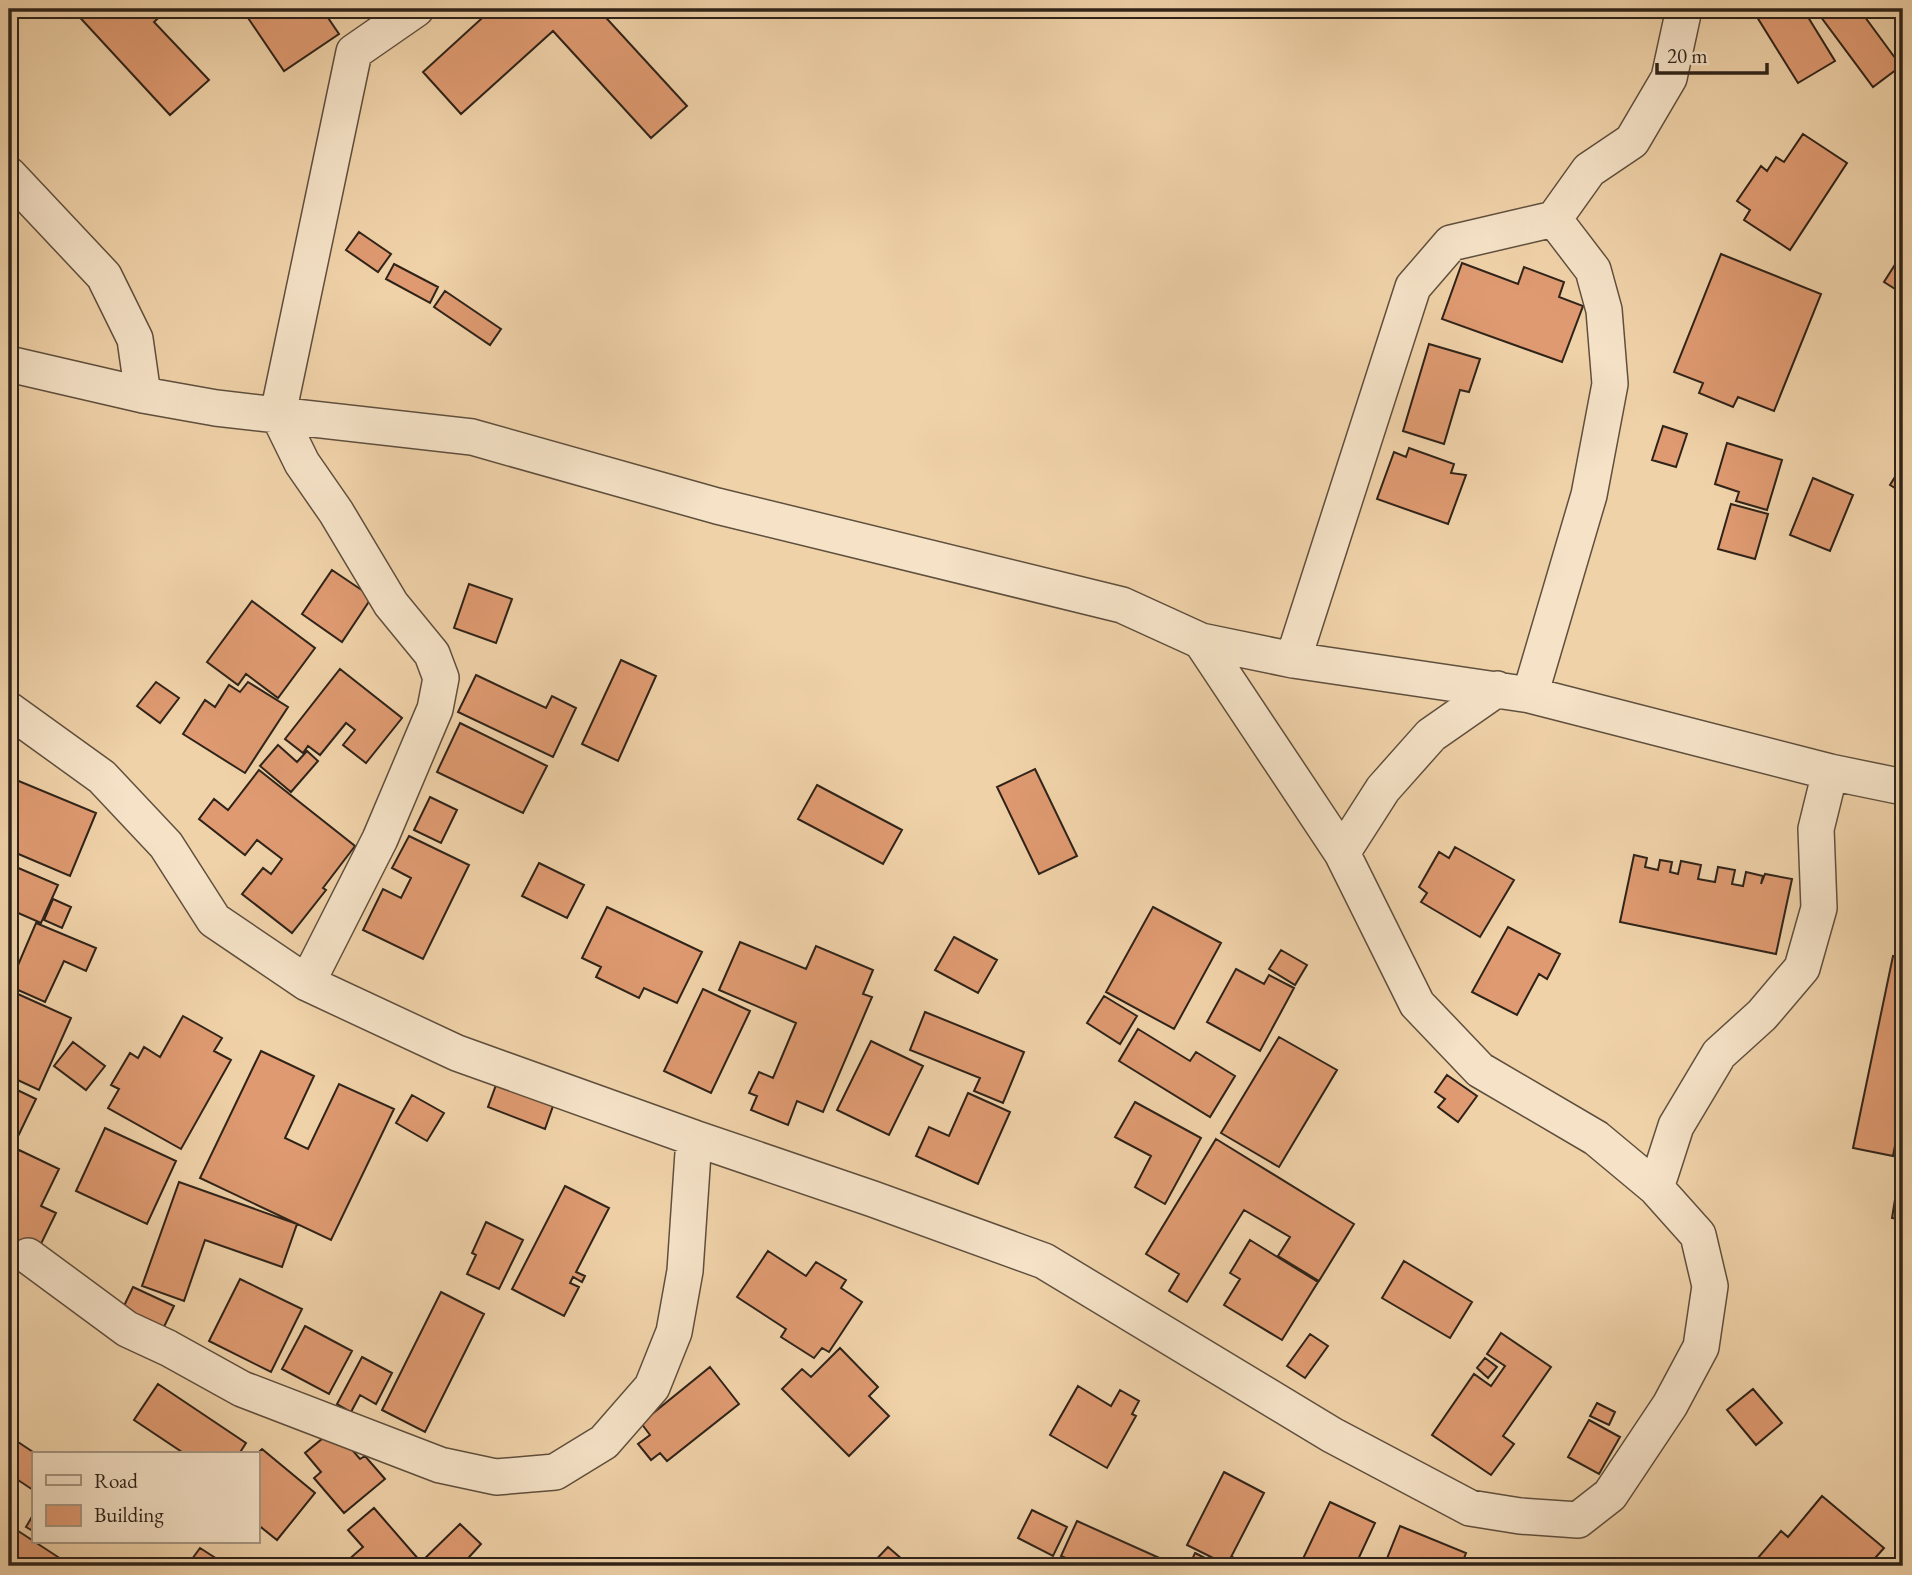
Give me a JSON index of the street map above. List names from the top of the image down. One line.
{"legend":["Road","Building"],"scale_bar":"20 m"}
